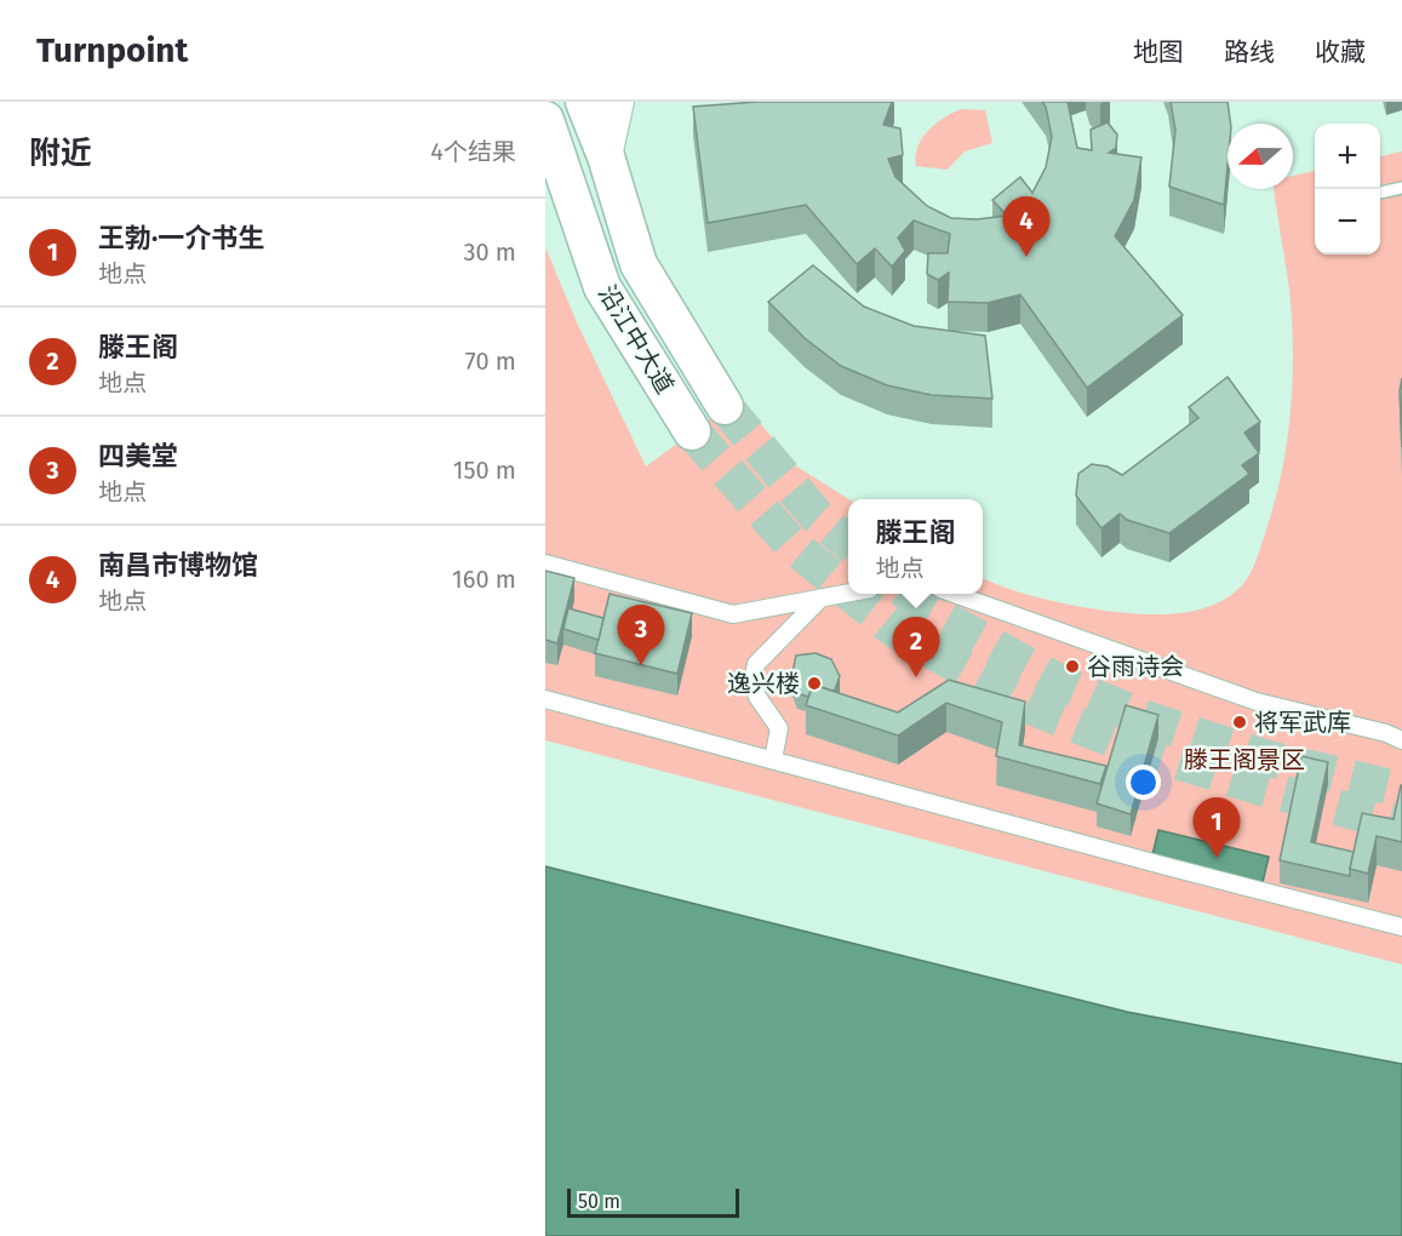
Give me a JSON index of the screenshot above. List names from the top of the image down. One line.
{"streets":{"highway":["沿江中大道"]},"parks":["滕王阁景区"],"places":["谷雨诗会","逸兴楼","将军武库"],"scale_bar":"50 m","north":"left","page":{"header":"Turnpoint","nav":["地图","路线","收藏"],"heading":["附近","4个结果"],"map_buttons":["+","−"],"list":[{"mark":"1","name":"王勃·一介书生","note":"地点","value":"30 m"},{"mark":"2","name":"滕王阁","note":"地点","value":"70 m"},{"mark":"3","name":"四美堂","note":"地点","value":"150 m"},{"mark":"4","name":"南昌市博物馆","note":"地点","value":"160 m"}],"pins":["4","3","2","1"],"popup":["滕王阁","地点"],"scale":"50 m"}}
